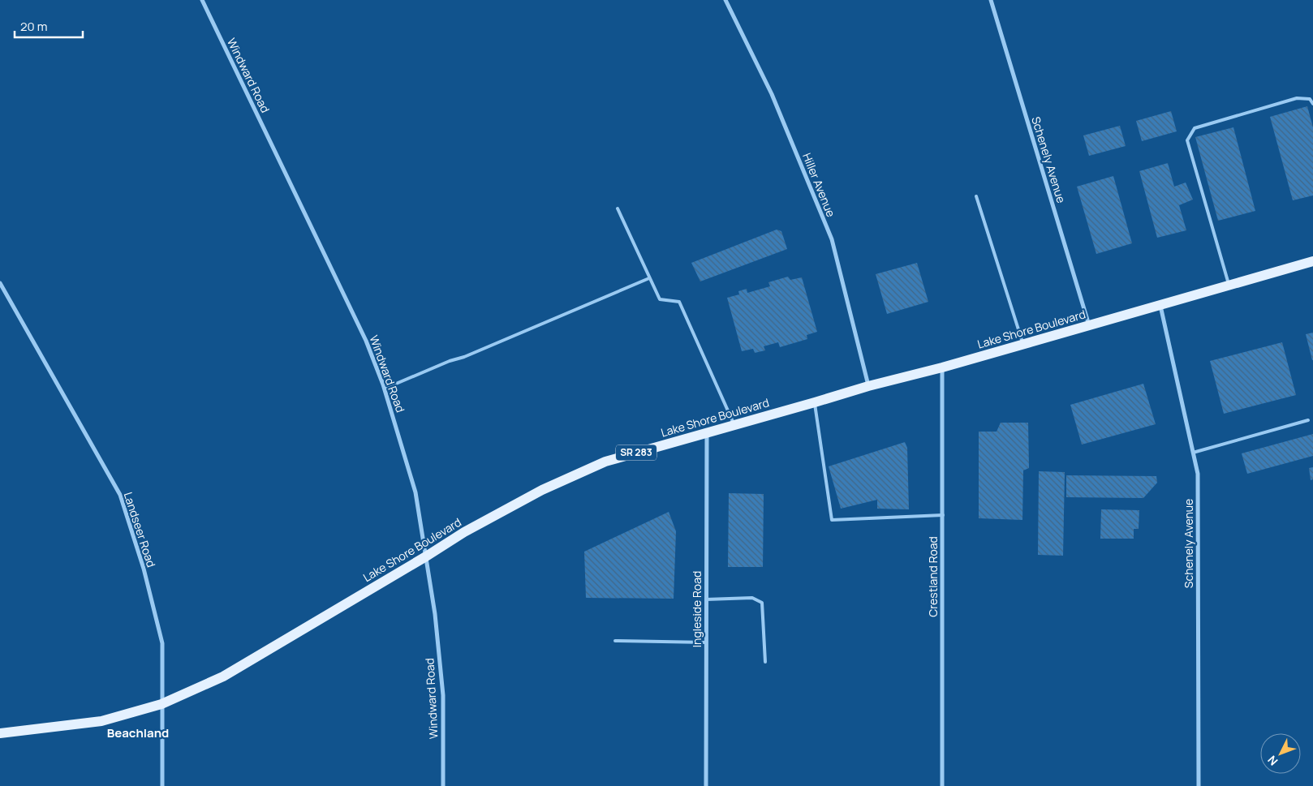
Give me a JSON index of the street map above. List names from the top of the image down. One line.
{"streets":{"main road":["Lake Shore Boulevard","SR 283"],"street":["Windward Road","Schenely Avenue","Hiller Avenue","Landseer Road","Crestland Road","Ingleside Road"]},"crossings":[["Windward Road","Lake Shore Boulevard"],["Schenely Avenue","Lake Shore Boulevard"],["Hiller Avenue","Lake Shore Boulevard"],["Lake Shore Boulevard","Landseer Road"],["Lake Shore Boulevard","Crestland Road"],["Lake Shore Boulevard","Ingleside Road"]],"districts":["Beachland"],"scale_bar":"20 m","north":"bottom left"}
